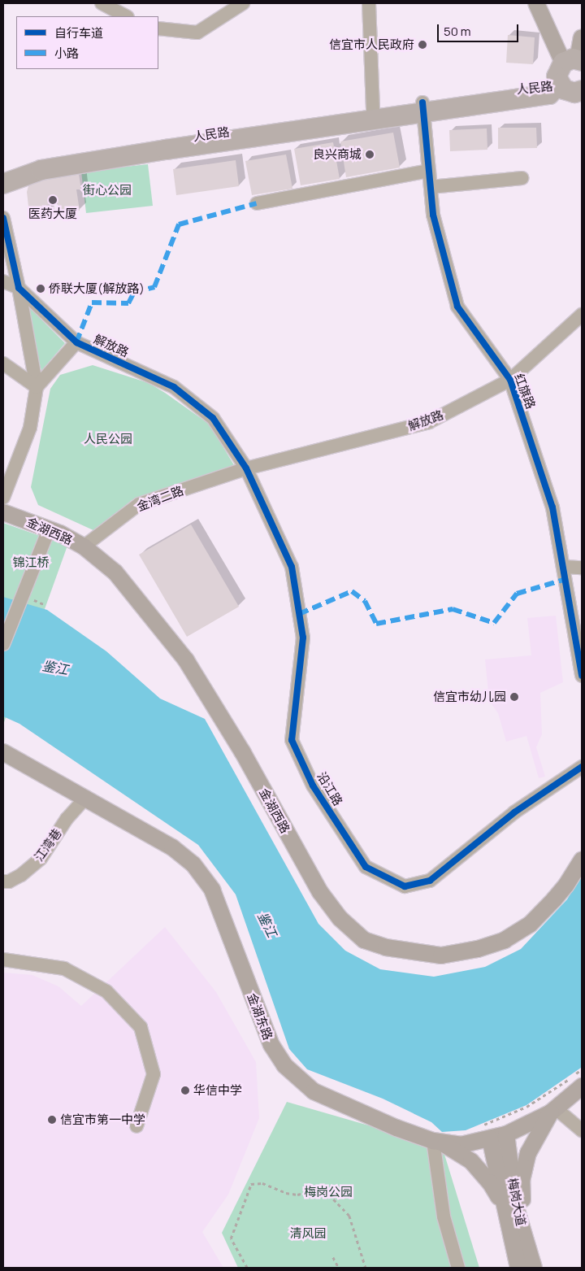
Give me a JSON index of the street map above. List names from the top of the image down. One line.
{"streets":{"highway":["人民路"],"main road":["金湖西路","金湖东路","梅岗大道"],"street":["解放路","红旗路","金湾二路","沿江路","江湾巷"]},"crossings":[["人民路","红旗路"],["解放路","红旗路"],["解放路","金湾二路"],["解放路","沿江路"],["金湾二路","金湖西路"],["金湾二路","沿江路"],["江湾巷","金湖东路"],["金湖东路","梅岗大道"]],"water":["鉴江"],"parks":["街心公园","人民公园","锦江桥","梅岗公园","清风园"],"places":["信宜市人民政府","良兴商城","医药大厦","侨联大厦(解放路)","信宜市幼儿园","华信中学","信宜市第一中学"],"legend":["自行车道","小路"],"scale_bar":"50 m"}
